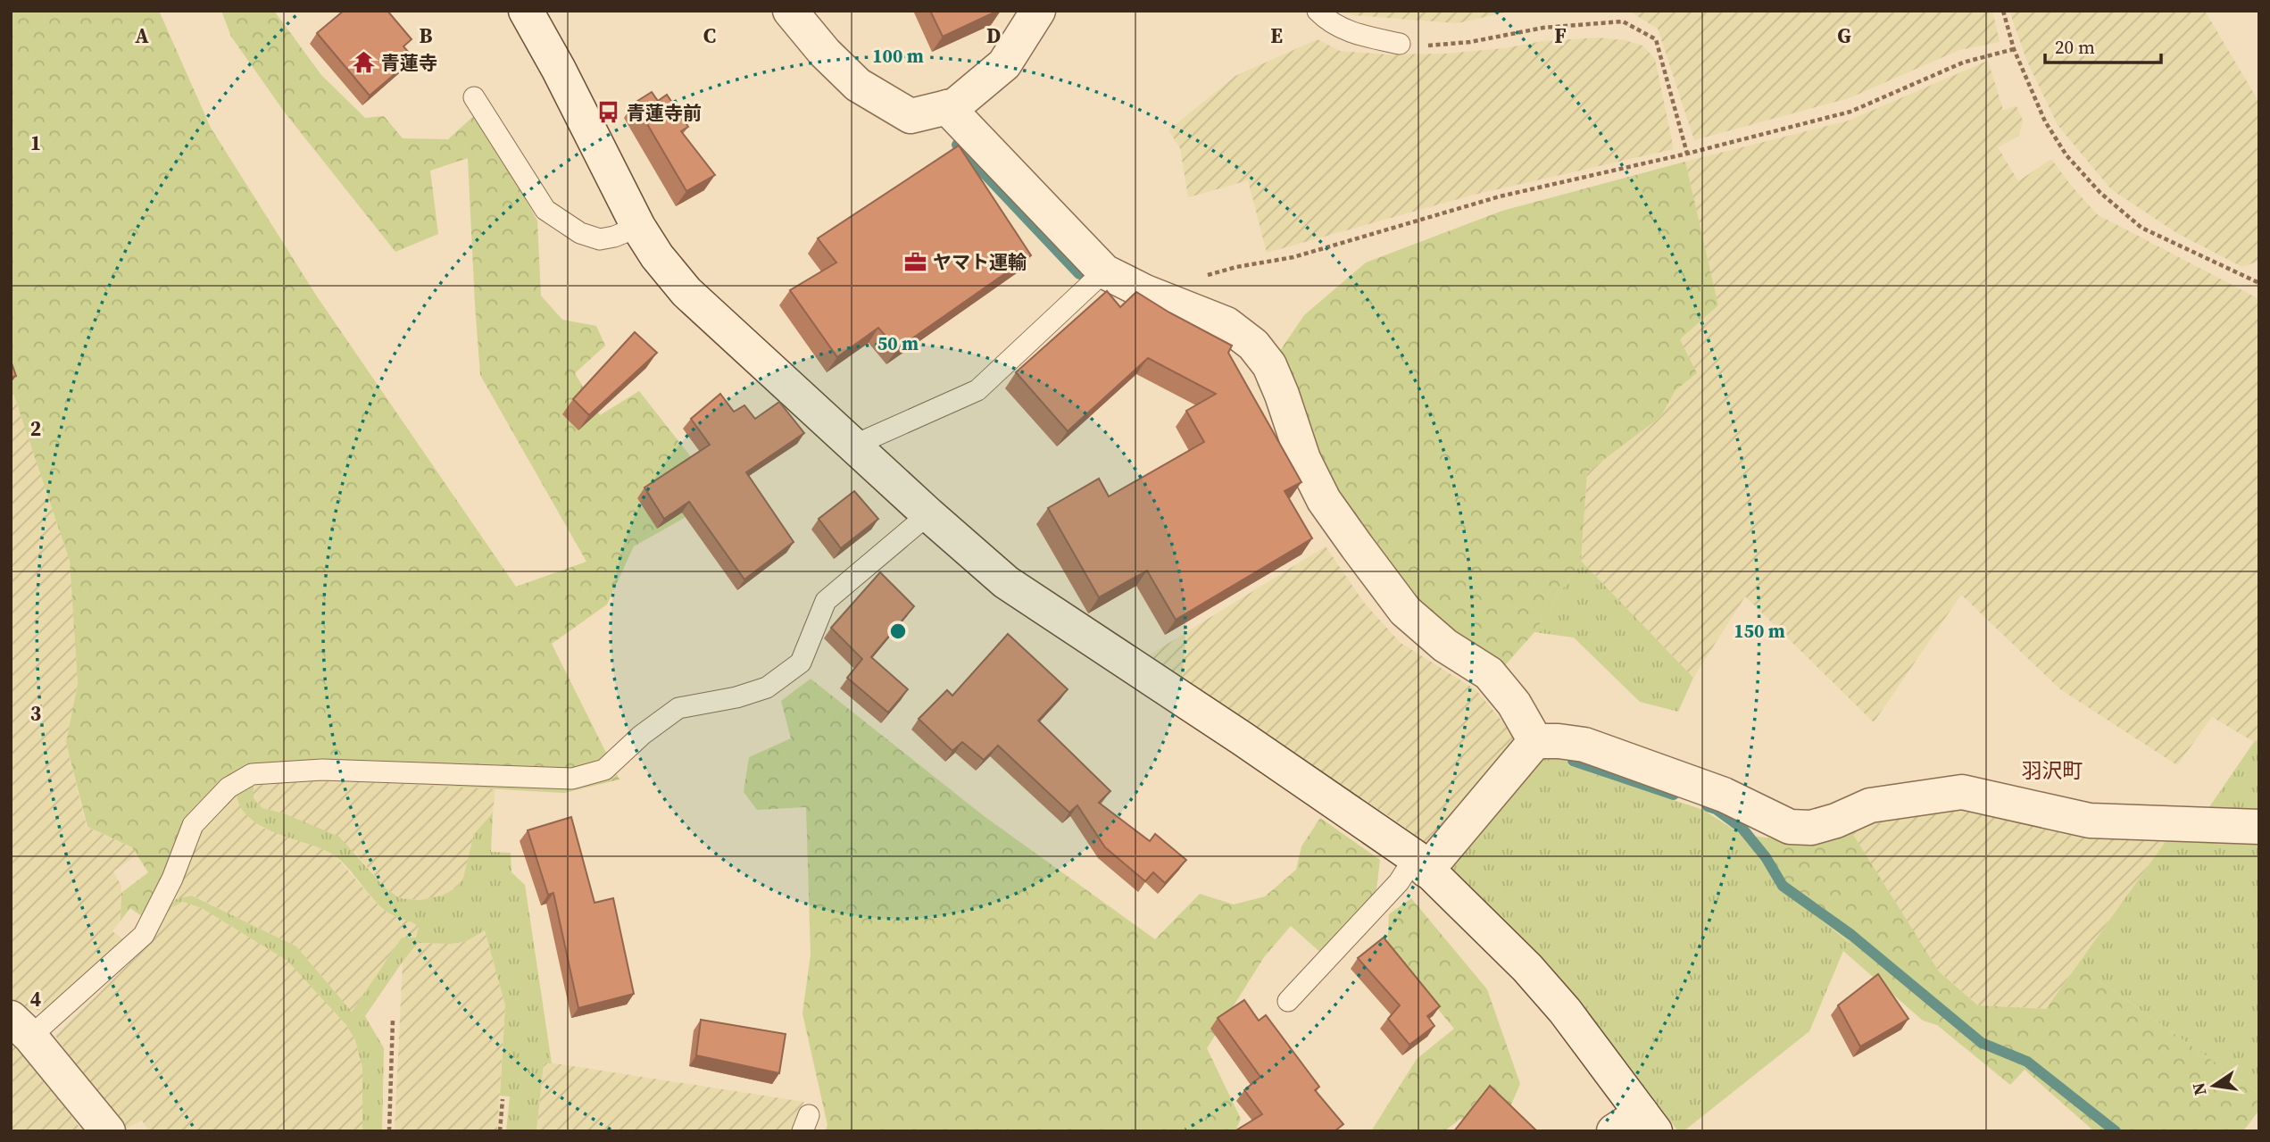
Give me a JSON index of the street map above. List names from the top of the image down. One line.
{"districts":["羽沢町"],"places":{"temple":["青蓮寺"],"bus stop":["青蓮寺前"],"office":["ヤマト運輸"]},"scale_bar":"20 m","north":"left","grid":{"columns":["A","B","C","D","E","F","G"],"rows":["1","2","3","4"]},"rings":["100 m","50 m","150 m"]}
